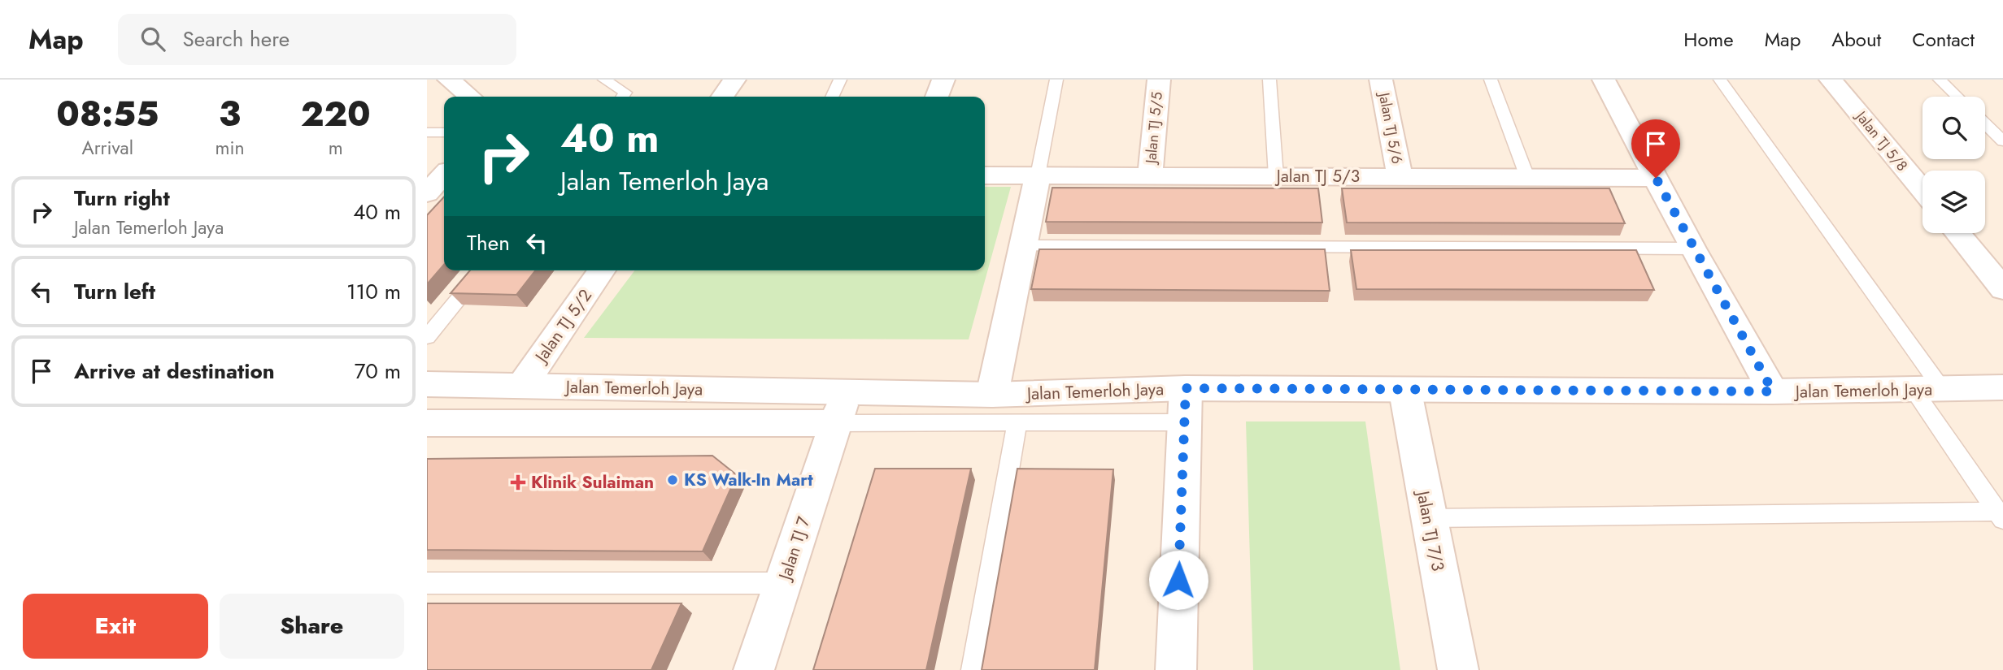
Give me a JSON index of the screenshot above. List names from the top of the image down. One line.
{"streets":{"street":["Jalan TJ 5/5","Jalan TJ 5/6","Jalan TJ 5/8","Jalan TJ 5/3","Jalan TJ 5/2","Jalan Temerloh Jaya","Jalan TJ 7/3","Jalan TJ 7"]},"crossings":[["Jalan TJ 5/5","Jalan TJ 5/3"],["Jalan TJ 5/6","Jalan TJ 5/3"],["Jalan TJ 5/2","Jalan Temerloh Jaya"],["Jalan Temerloh Jaya","Jalan TJ 7/3"],["Jalan Temerloh Jaya","Jalan TJ 7"]],"places":{"other":["KS Walk-In Mart"],"health":["Klinik Sulaiman"]},"page":{"header":"Map","search":"Search here","nav":["Home","Map","About","Contact"],"eta":["08:55","Arrival","3","min","220","m"],"turn":["40 m","Jalan Temerloh Jaya"],"list":[{"name":"Turn right","note":"Jalan Temerloh Jaya","value":"40 m"},{"name":"Turn left","value":"110 m"},{"name":"Arrive at destination","value":"70 m"}],"then":"Then","buttons":["Exit","Share"]}}
